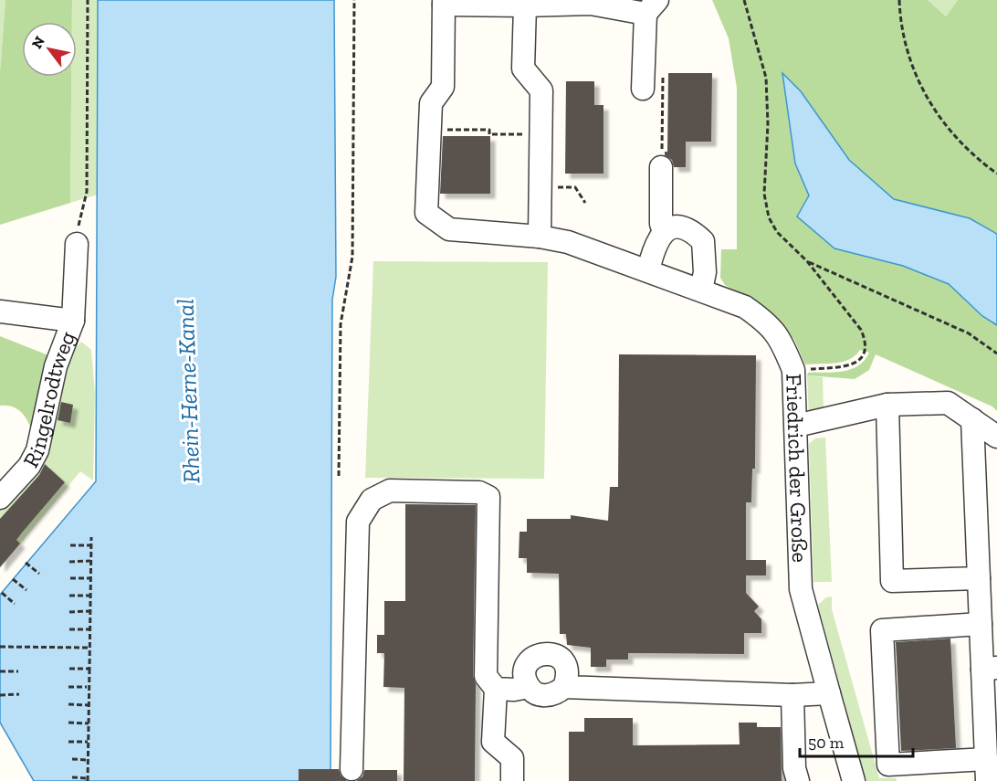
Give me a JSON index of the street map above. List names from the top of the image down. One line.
{"streets":{"street":["Ringelrodtweg","Friedrich der Große"]},"water":["Rhein-Herne-Kanal"],"scale_bar":"50 m","north":"top left"}
